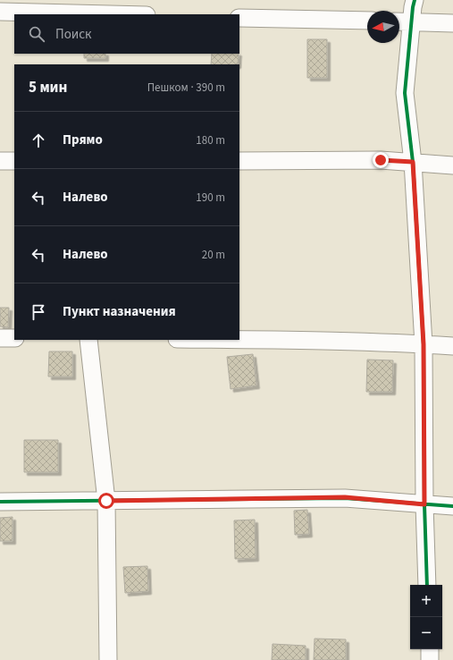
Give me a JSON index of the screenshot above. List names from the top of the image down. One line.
{"north":"left","page":{"search":"Поиск","heading":["5 мин","Пешком · 390 m"],"list":[["Прямо","180 m"],["Налево","190 m"],["Налево","20 m"],"Пункт назначения"],"map_buttons":["+","−"]}}
